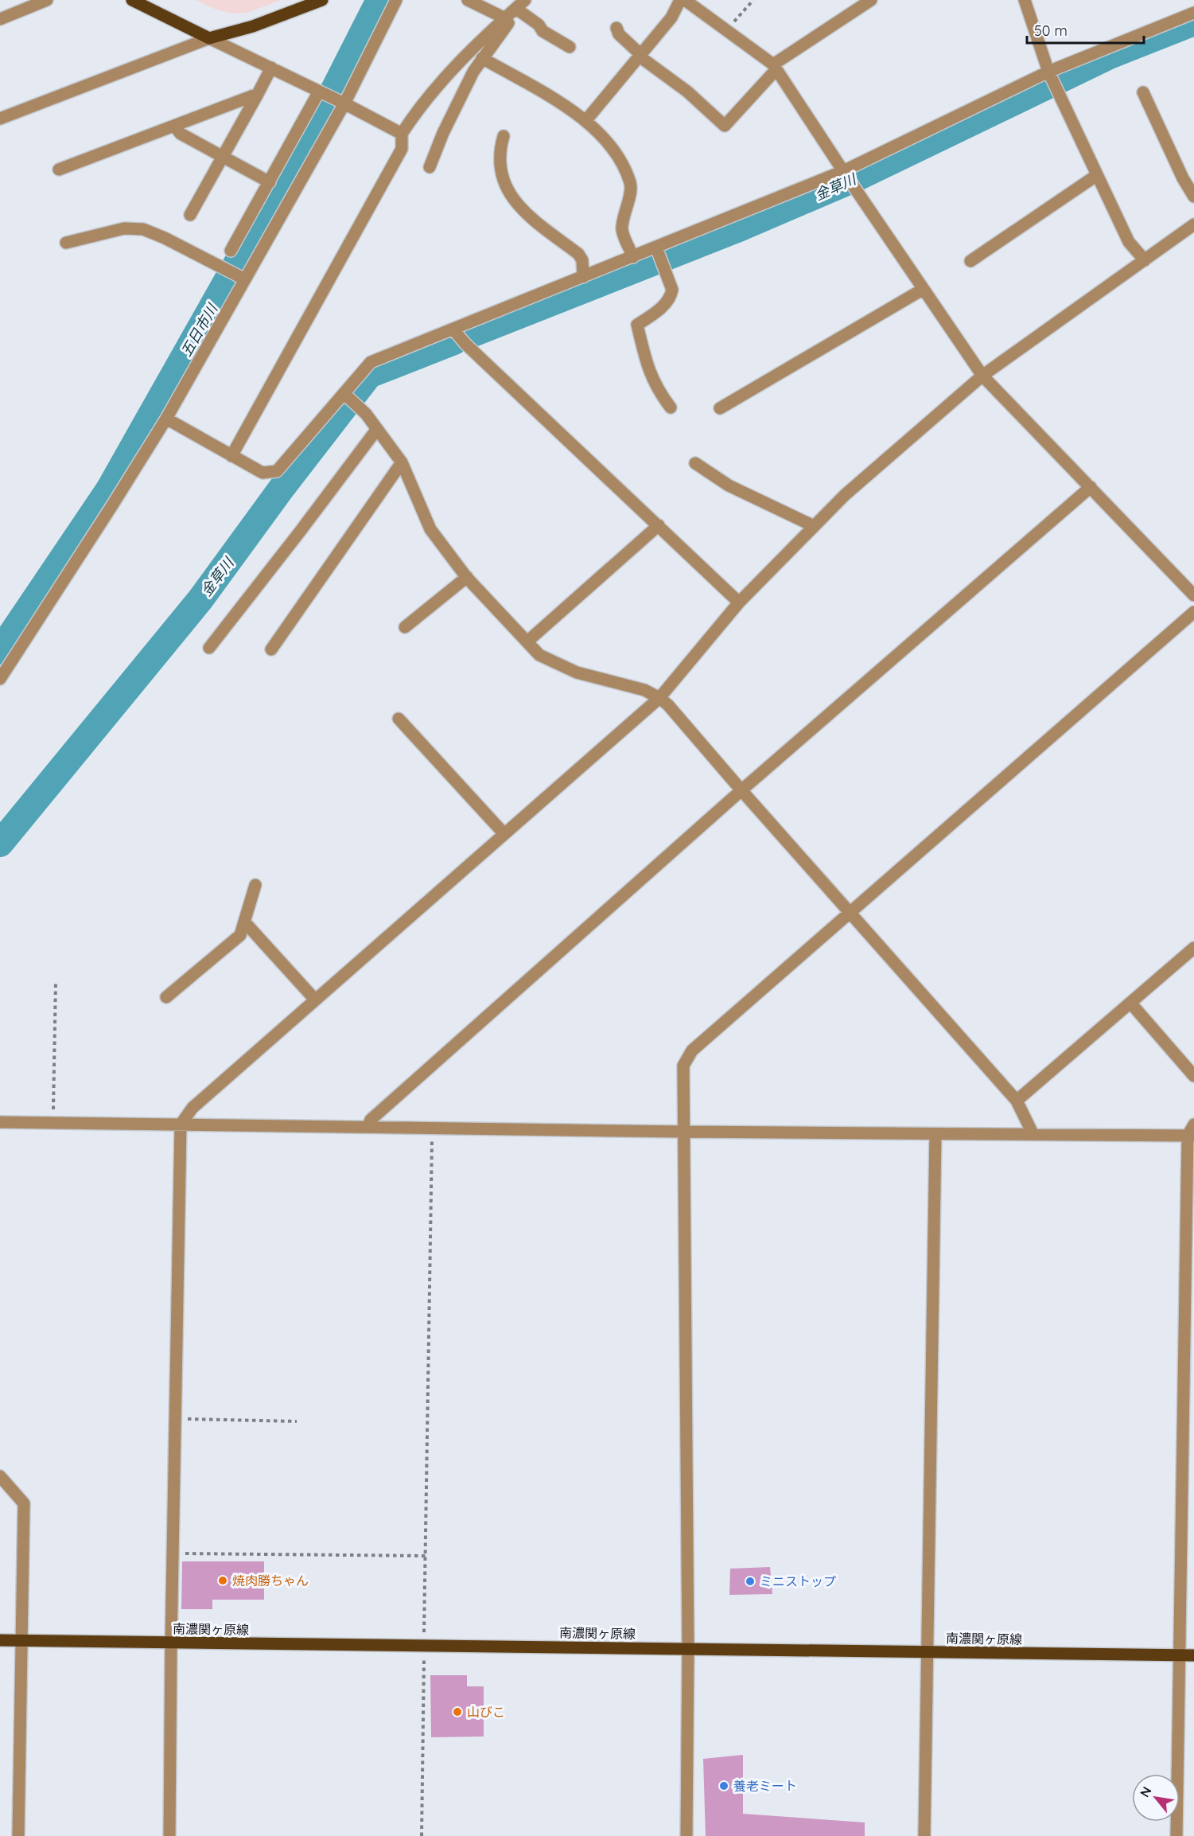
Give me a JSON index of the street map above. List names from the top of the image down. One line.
{"streets":{"main road":["南濃関ヶ原線"]},"water":["金草川","五日市川"],"places":["焼肉勝ちゃん","ミニストップ","山びこ","養老ミート"],"scale_bar":"50 m","north":"top left"}
